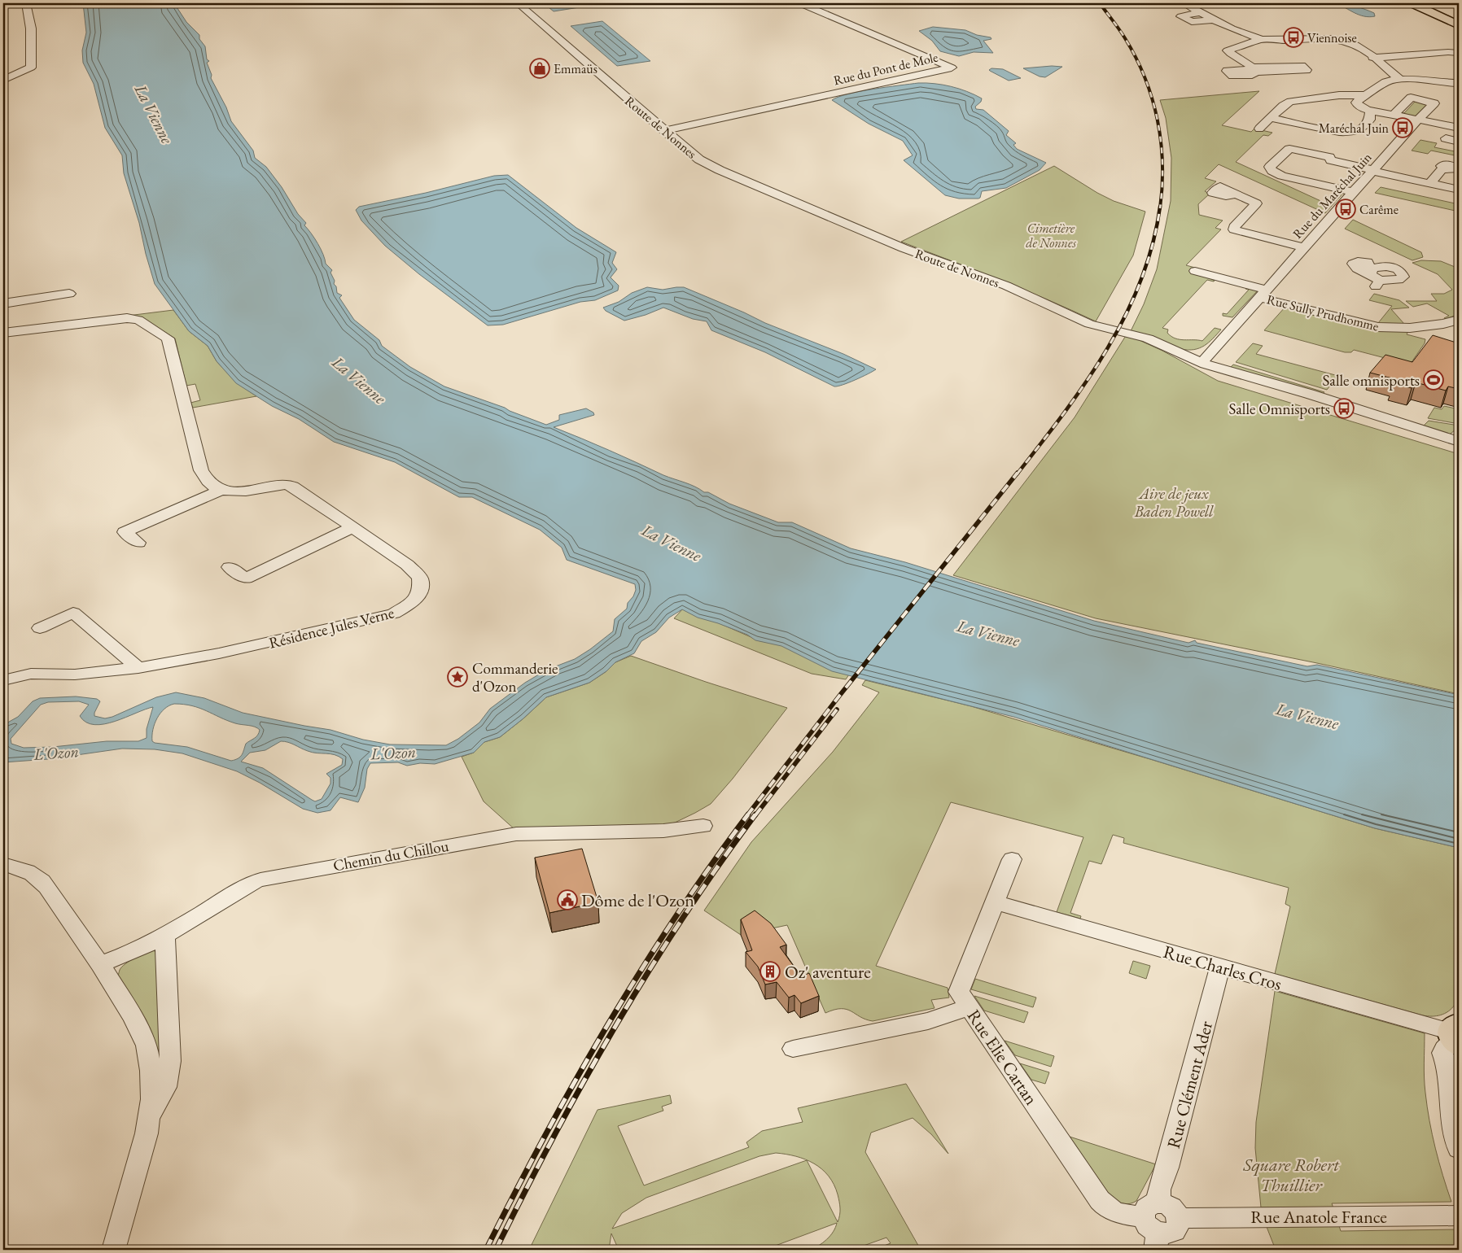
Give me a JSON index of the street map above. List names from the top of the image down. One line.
{"streets":{"street":["Rue du Pont de Mole","Route de Nonnes","Rue du Maréchal Juin","Rue Sully Prudhomme","Résidence Jules Verne","Chemin du Chillou","Rue Charles Cros","Rue Elie Cartan","Rue Clément Ader","Rue Anatole France"]},"crossings":[["Rue du Pont de Mole","Route de Nonnes"],["Route de Nonnes","Rue du Maréchal Juin"],["Rue du Maréchal Juin","Rue Sully Prudhomme"],["Rue Charles Cros","Rue Elie Cartan"],["Rue Charles Cros","Rue Clément Ader"],["Rue Elie Cartan","Rue Clément Ader"],["Rue Elie Cartan","Rue Anatole France"]],"water":["La Vienne","L'Ozon"],"parks":["Cimetière de Nonnes","Aire de jeux Baden Powell","Square Robert Thuillier"],"places":{"bus stop":["Viennoise","Maréchal Juin","Carême","Salle Omnisports"],"shop":["Emmaüs"],"sports":["Salle omnisports"],"place":["Commanderie d'Ozon"],"public building":["Dôme de l'Ozon"],"building":["Oz' aventure"]}}
